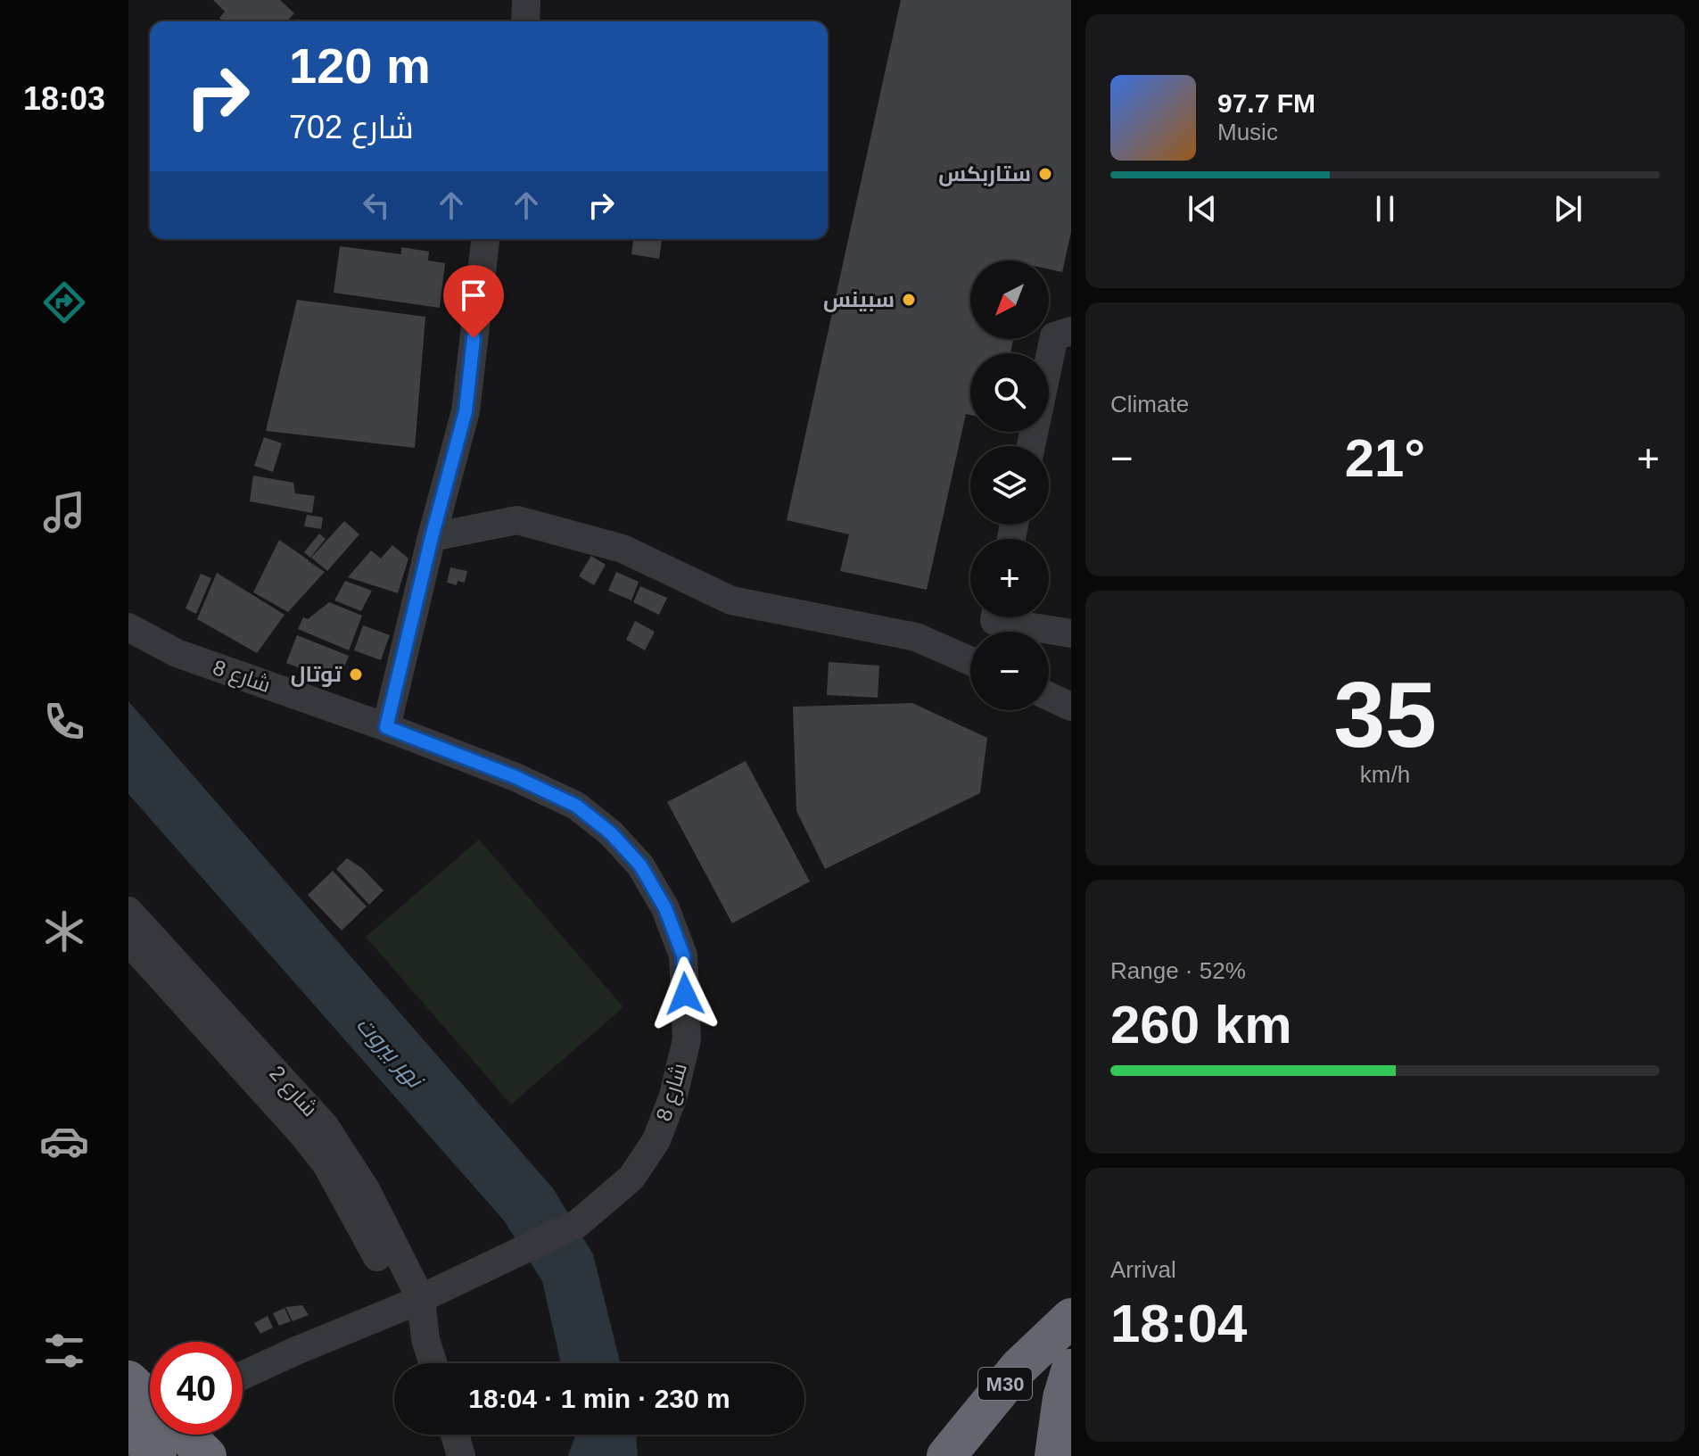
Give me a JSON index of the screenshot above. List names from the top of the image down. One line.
{"streets":{"highway":["M30"],"street":["شارع 8","شارع 2"]},"crossings":[["شارع 8","شارع 2"]],"water":["نهر بيروت"],"places":["ستاربكس","سبينس","توتال"],"north":"bottom left","page":{"tabs":"18:03","turn":["120 m","شارع 702"],"song":["97.7 FM","Music"],"map_buttons":["+","−"],"tile":["Climate",["35","km/h"],["Range · 52%","260 km"],["Arrival","18:04"]],"heat":["−","21°","+"],"limit":"40","trip":"18:04 · 1 min · 230 m"}}
